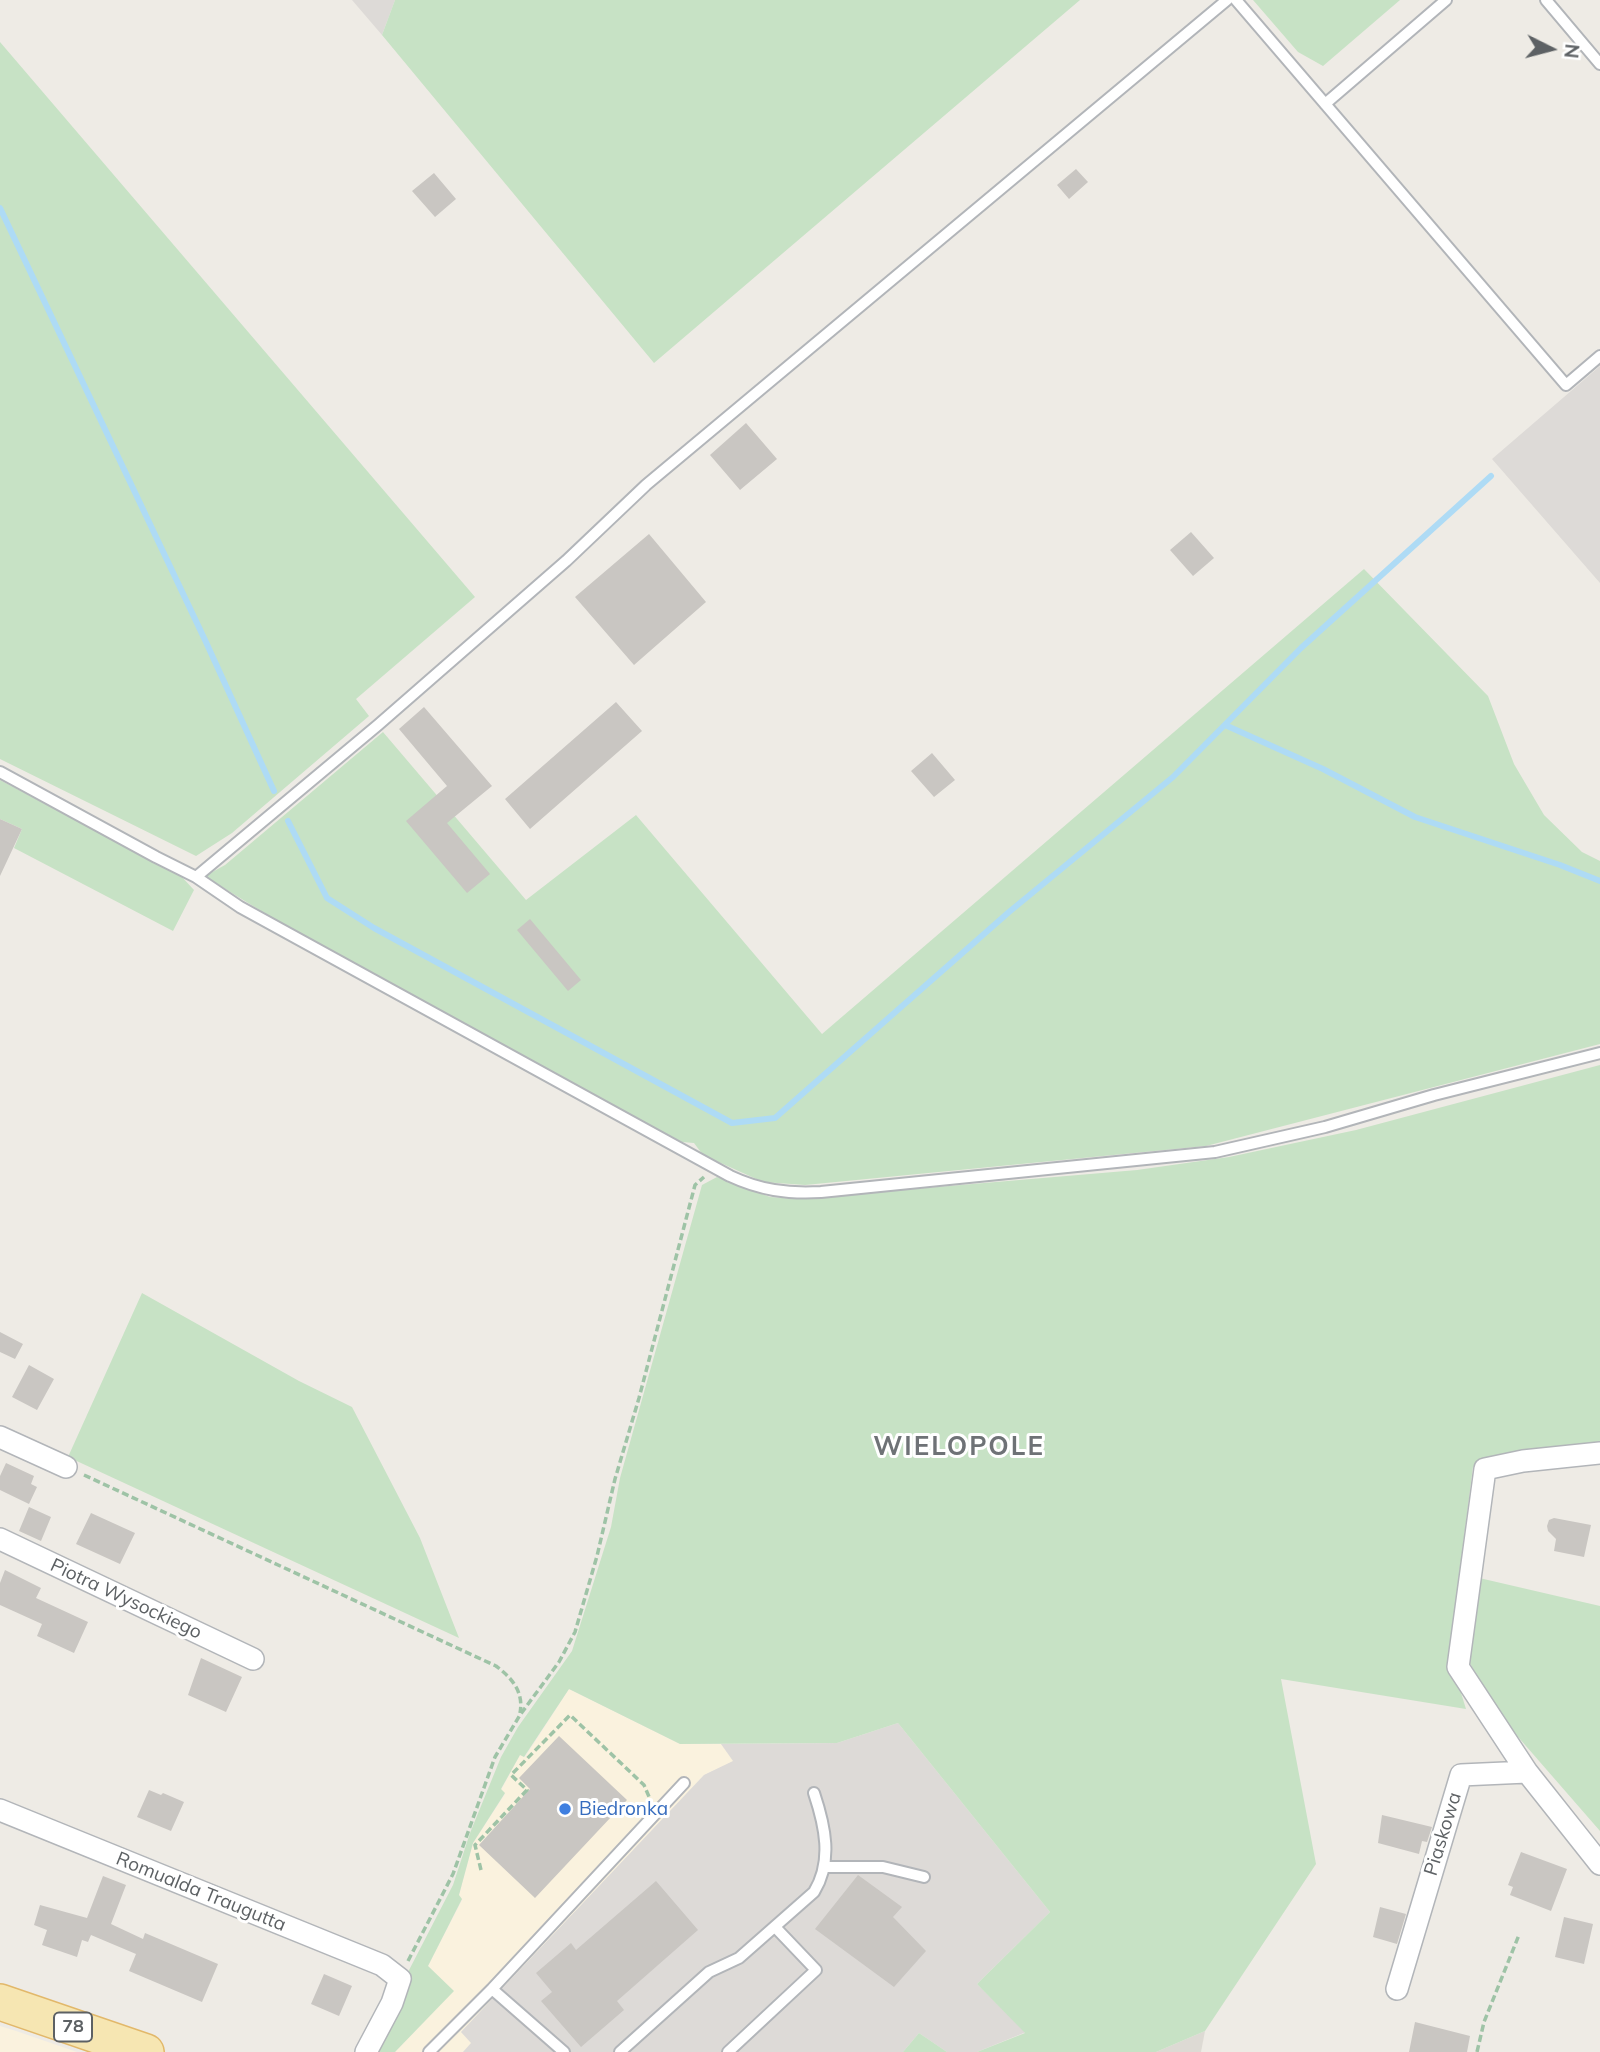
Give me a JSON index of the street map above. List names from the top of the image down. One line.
{"streets":{"main road":["78"],"street":["Piotra Wysockiego","Piaskowa","Romualda Traugutta"]},"districts":["WIELOPOLE"],"places":["Biedronka"],"north":"right"}
